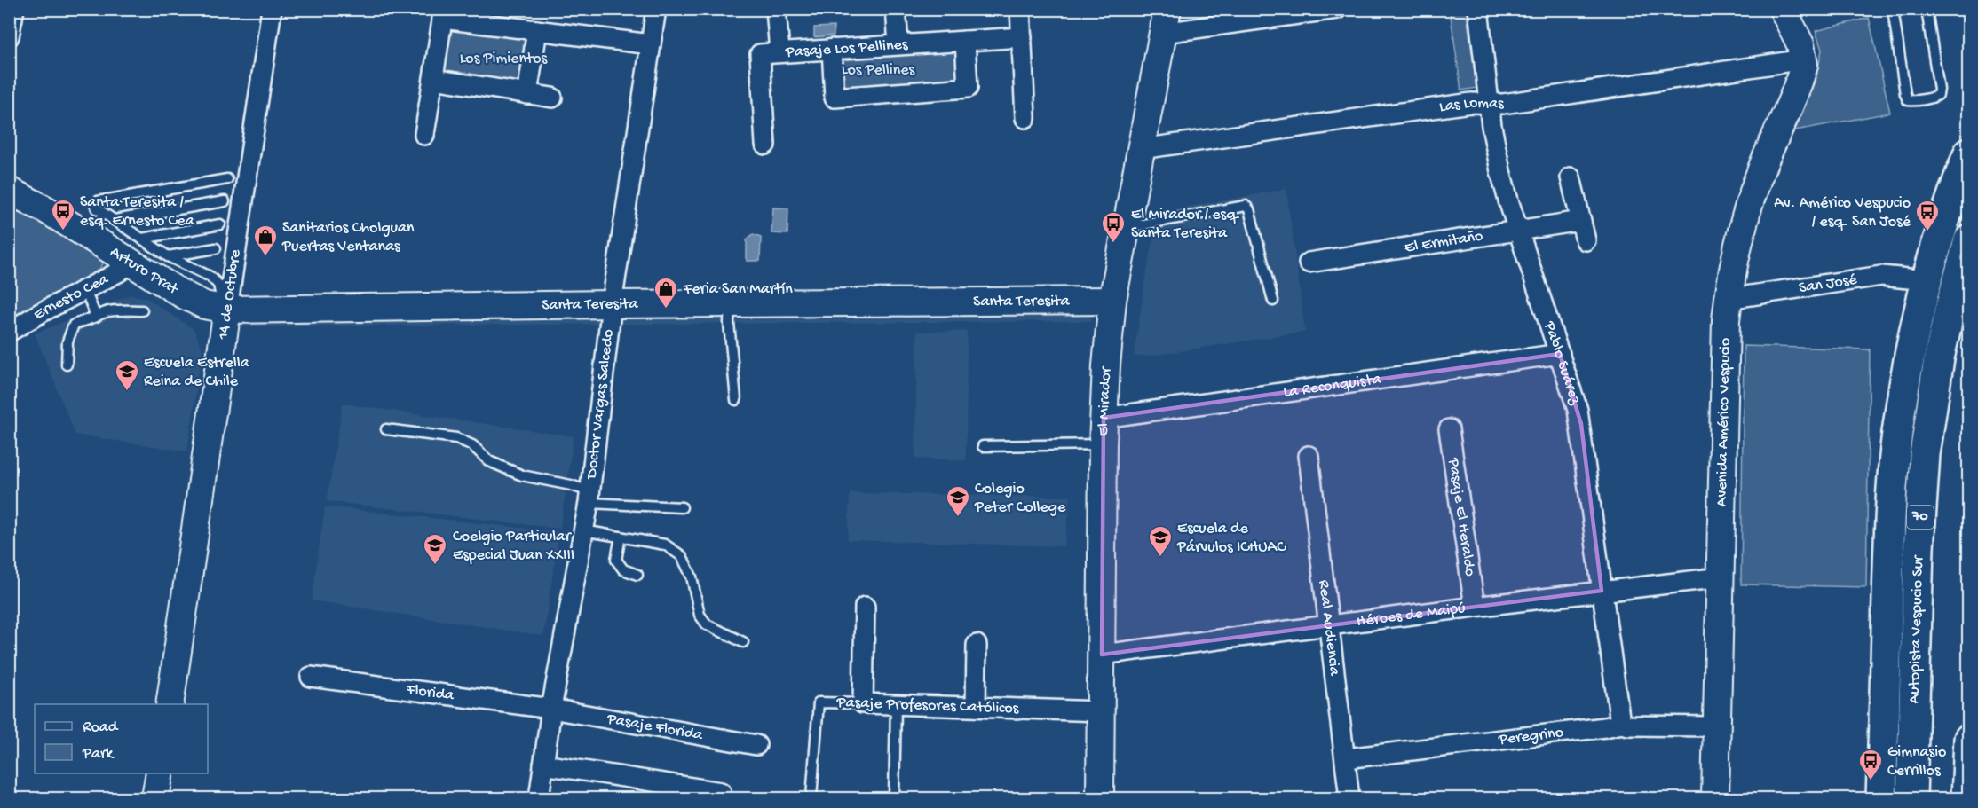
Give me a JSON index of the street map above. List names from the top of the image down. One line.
{"streets":{"main road":["70","Autopista Vespucio Sur"],"street":["Pasaje Los Pellines","Las Lomas","El Ermitaño","Arturo Prat","San José","14 de Octubre","Ernesto Cea","Santa Teresita","Pablo Suárez","La Reconquista","El Mirador","Doctor Vargas Salcedo","Avenida Américo Vespucio","Pasaje El Heraldo","Héroes de Maipú","Real Audiencia","Florida","Pasaje Profesores Católicos","Pasaje Florida","Peregrino"]},"crossings":[["Las Lomas","Pablo Suárez"],["Las Lomas","El Mirador"],["Las Lomas","Avenida Américo Vespucio"],["El Ermitaño","Pablo Suárez"],["Arturo Prat","14 de Octubre"],["Arturo Prat","Ernesto Cea"],["Arturo Prat","Santa Teresita"],["San José","Avenida Américo Vespucio"],["14 de Octubre","Santa Teresita"],["Santa Teresita","El Mirador"],["Santa Teresita","Doctor Vargas Salcedo"],["Pablo Suárez","La Reconquista"],["Pablo Suárez","Héroes de Maipú"],["Pablo Suárez","Peregrino"],["La Reconquista","El Mirador"],["El Mirador","Héroes de Maipú"],["El Mirador","Pasaje Profesores Católicos"],["Doctor Vargas Salcedo","Florida"],["Doctor Vargas Salcedo","Pasaje Florida"],["Avenida Américo Vespucio","Héroes de Maipú"],["Avenida Américo Vespucio","Peregrino"],["Pasaje El Heraldo","Héroes de Maipú"],["Héroes de Maipú","Real Audiencia"],["Real Audiencia","Peregrino"],["Florida","Pasaje Florida"]],"parks":["Los Pimientos","Los Pellines"],"places":{"bus stop":["Santa Teresita / esq. Ernesto Cea","Av. Américo Vespucio / esq. San José","El Mirador / esq. Santa Teresita","Gimnasio Cerrillos"],"shop":["Sanitarios Cholguan Puertas Ventanas","Feria San Martín"],"school or university":["Escuela Estrella Reina de Chile","Colegio Peter College","Escuela de Párvulos ICHUAC","Coelgio Particular Especial Juan XXIII"]},"legend":["Road","Park"]}
